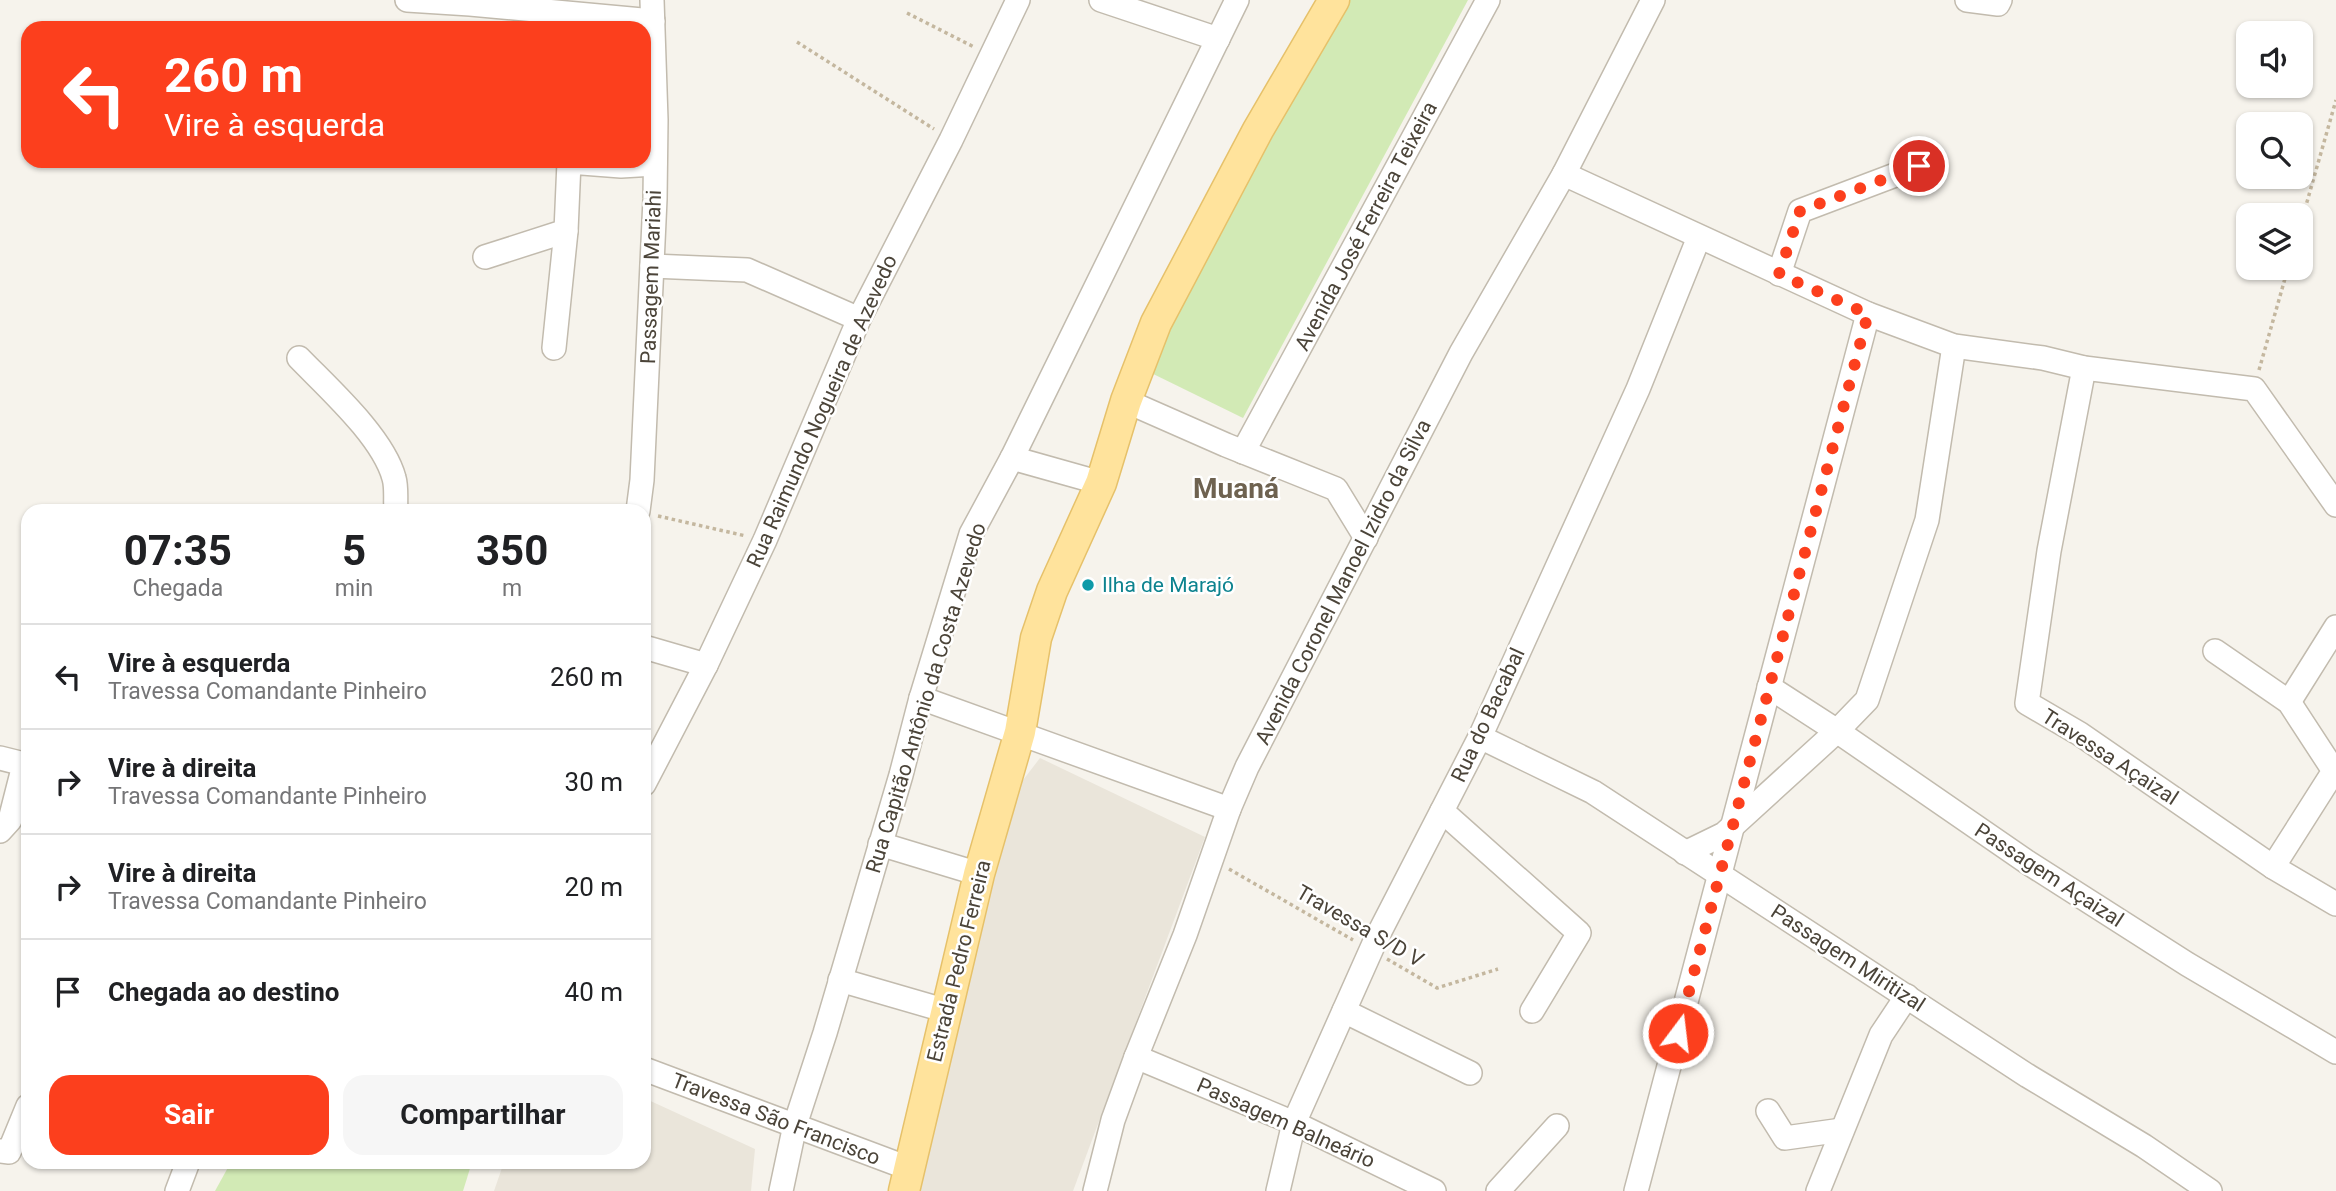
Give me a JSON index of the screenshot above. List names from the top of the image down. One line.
{"streets":{"main road":["Estrada Pedro Ferreira"],"street":["Avenida José Ferreira Teixeira","Passagem Mariahi","Rua Raimundo Nogueira de Azevedo","Avenida Coronel Manoel Izidro da Silva","Rua Capitão Antônio da Costa Azevedo","Rua do Bacabal","Travessa Açaizal","Passagem Açaizal","Passagem Miritizal","Travessa São Francisco","Passagem Balneário"],"path":["Travessa S/D V"]},"crossings":[["Avenida Coronel Manoel Izidro da Silva","Travessa S/D V"],["Avenida Coronel Manoel Izidro da Silva","Passagem Balneário"],["Rua Capitão Antônio da Costa Azevedo","Travessa São Francisco"],["Rua do Bacabal","Travessa S/D V"],["Rua do Bacabal","Passagem Miritizal"],["Rua do Bacabal","Passagem Balneário"],["Estrada Pedro Ferreira","Travessa São Francisco"]],"districts":["Muaná"],"places":["Ilha de Marajó"],"page":{"turn":["260 m","Vire à esquerda"],"eta":["07:35","Chegada","5","min","350","m"],"list":[{"name":"Vire à esquerda","note":"Travessa Comandante Pinheiro","value":"260 m"},{"name":"Vire à direita","note":"Travessa Comandante Pinheiro","value":"30 m"},{"name":"Vire à direita","note":"Travessa Comandante Pinheiro","value":"20 m"},{"name":"Chegada ao destino","value":"40 m"}],"buttons":["Sair","Compartilhar"]}}
